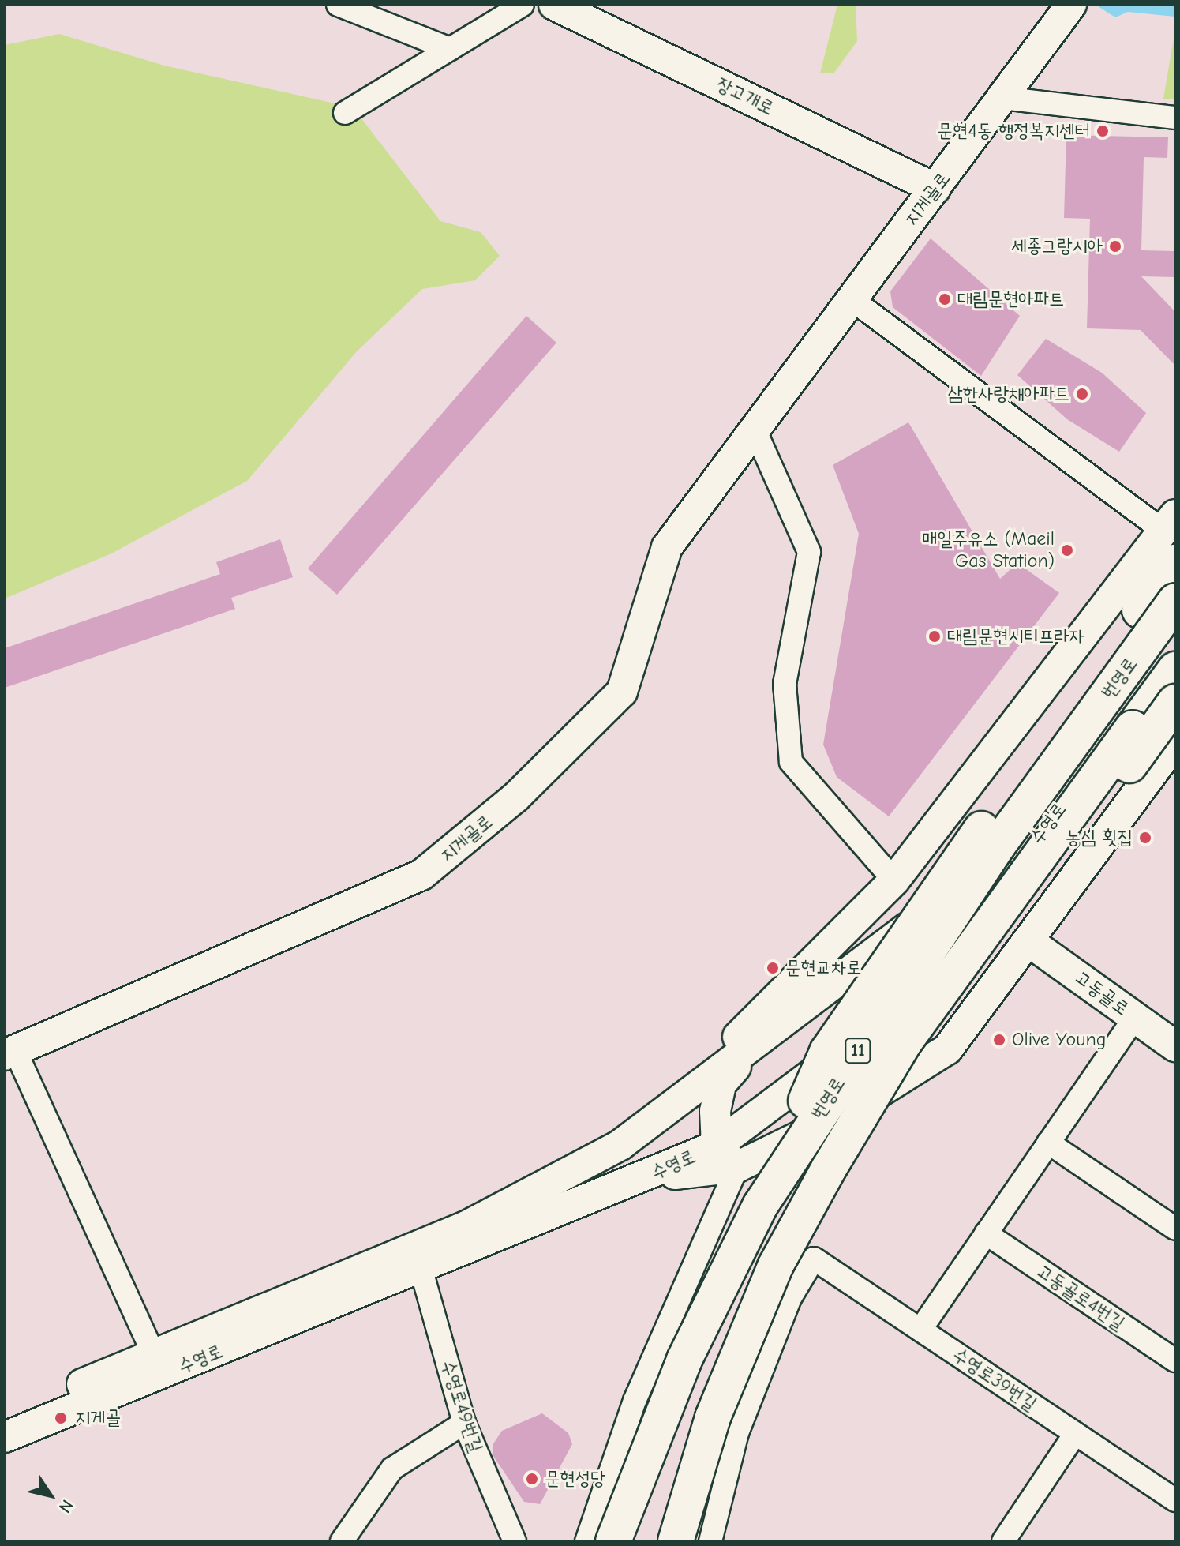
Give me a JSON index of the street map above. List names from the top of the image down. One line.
{"streets":{"highway":["번영로","11"],"main road":["장고개로","지게골로","수영로","고동골로"],"street":["고동골로4번길","수영로39번길","수영로49번길"]},"crossings":[["장고개로","지게골로"],["지게골로","수영로"],["수영로","수영로49번길"]],"places":["문현4동 행정복지센터","세종그랑시아","대림문현아파트","삼한사랑채아파트","매일주유소 (Maeil Gas Station)","대림문현시티프라자","농심 횟집","문현교차로","Olive Young","지게골","문현성당"],"north":"bottom right"}
